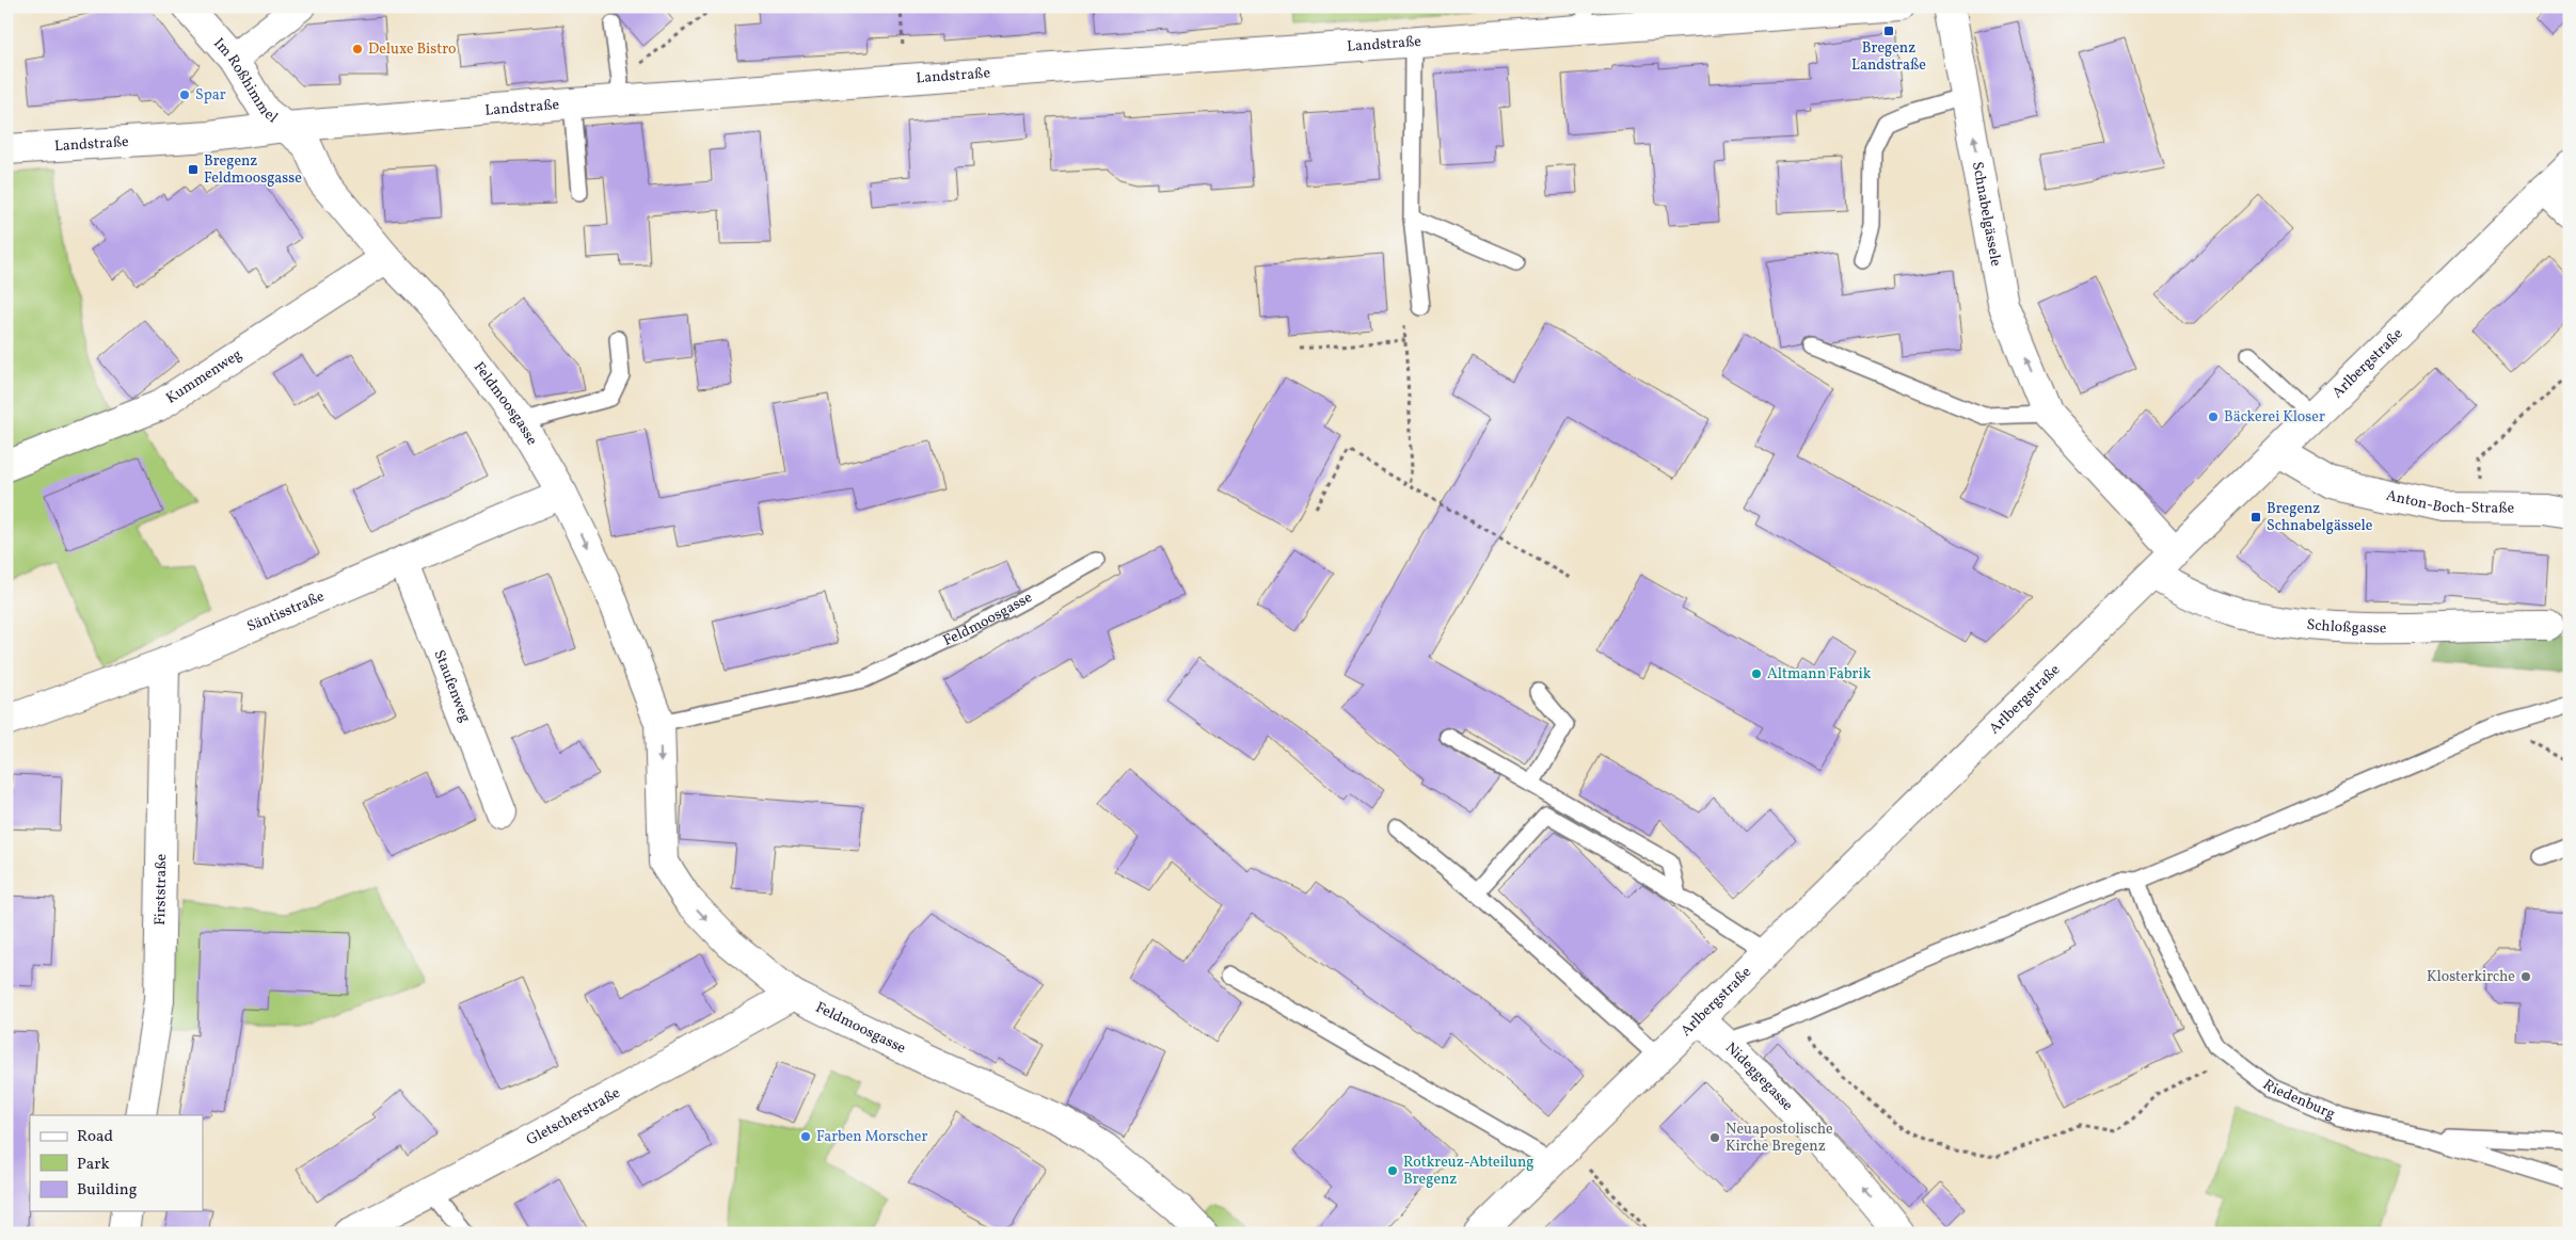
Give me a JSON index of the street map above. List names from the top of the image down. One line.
{"streets":{"street":["Landstraße","Im Roßhimmel","Schnabelgässele","Arlbergstraße","Kummenweg","Feldmoosgasse","Anton-Boch-Straße","Säntisstraße","Schloßgasse","Staufenweg","Firststraße","Nideggegasse","Gletscherstraße"],"lane":["Riedenburg"]},"crossings":[["Landstraße","Im Roßhimmel"],["Landstraße","Feldmoosgasse"],["Im Roßhimmel","Feldmoosgasse"],["Schnabelgässele","Arlbergstraße"],["Arlbergstraße","Anton-Boch-Straße"],["Arlbergstraße","Schloßgasse"],["Arlbergstraße","Nideggegasse"],["Kummenweg","Feldmoosgasse"],["Feldmoosgasse","Säntisstraße"],["Feldmoosgasse","Gletscherstraße"],["Säntisstraße","Staufenweg"],["Säntisstraße","Firststraße"]],"one_way":["Schnabelgässele","Nideggegasse"],"places":{"transit":["Bregenz Landstraße","Bregenz Feldmoosgasse","Bregenz Schnabelgässele"],"other":["Deluxe Bistro","Spar","Bäckerei Kloser","Altmann Fabrik","Klosterkirche","Farben Morscher","Neuapostolische Kirche Bregenz","Rotkreuz-Abteilung Bregenz"]},"legend":["Road","Park","Building"]}
